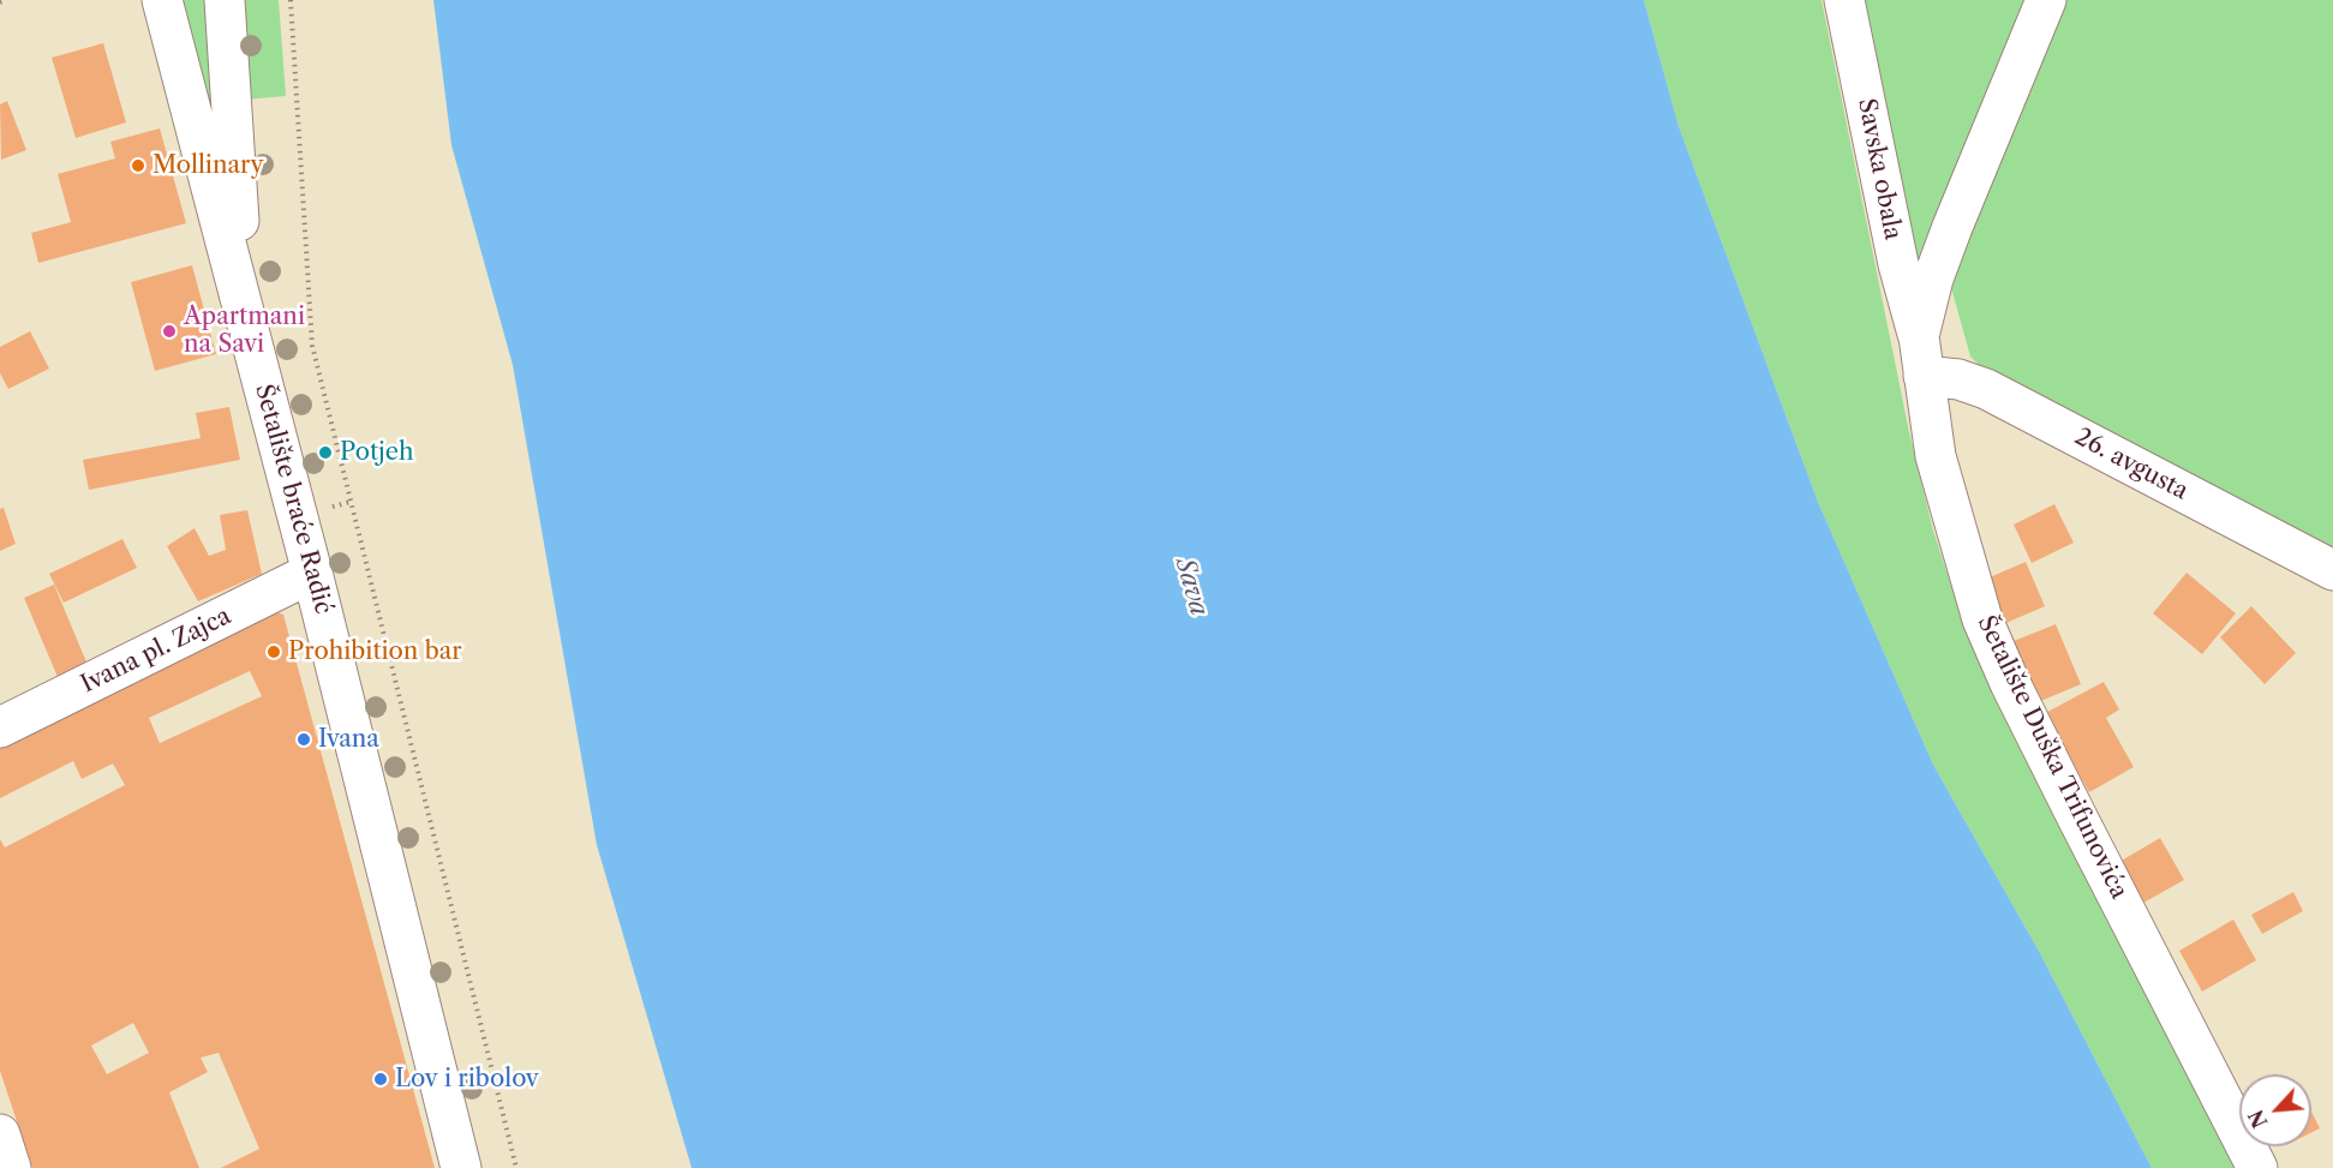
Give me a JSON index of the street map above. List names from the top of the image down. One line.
{"streets":{"street":["Savska obala","26. avgusta","Šetalište braće Radić","Ivana pl. Zajca","Šetalište Duška Trifunovića"]},"crossings":[["Savska obala","Šetalište Duška Trifunovića"],["26. avgusta","Šetalište Duška Trifunovića"],["Šetalište braće Radić","Ivana pl. Zajca"]],"water":["Sava"],"places":["Mollinary","Apartmani na Savi","Potjeh","Prohibition bar","Ivana","Lov i ribolov"],"north":"bottom left"}
